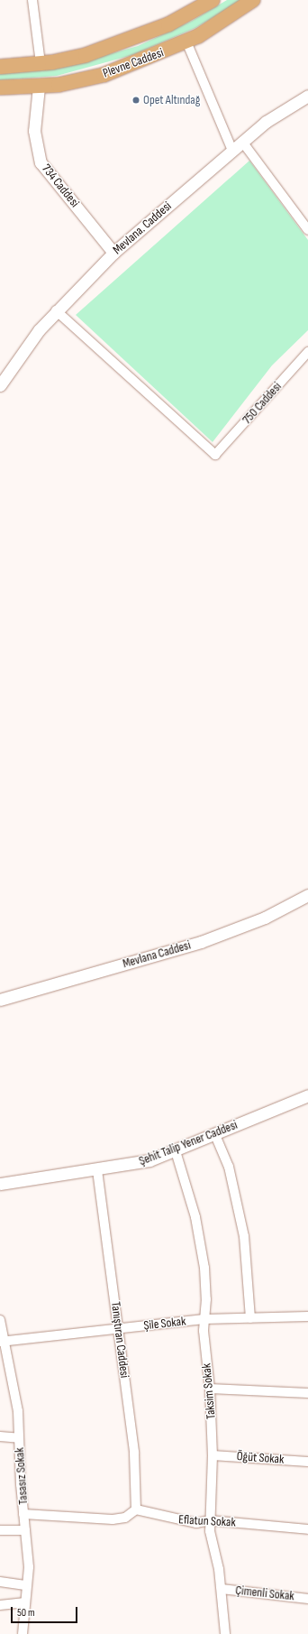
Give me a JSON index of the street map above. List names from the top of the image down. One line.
{"streets":{"main road":["Plevne Caddesi"],"street":["734 Caddesi","Mevlana. Caddesi","750 Caddesi","Mevlana Caddesi","Şehit Talip Yener Caddesi","Şile Sokak","Tanıştıran Caddesi","Taksim Sokak","Öğüt Sokak","Tasasız Sokak","Eflatun Sokak","Çimenli Sokak"]},"crossings":[["Plevne Caddesi","734 Caddesi"],["734 Caddesi","Mevlana. Caddesi"],["Mevlana. Caddesi","750 Caddesi"],["Şehit Talip Yener Caddesi","Tanıştıran Caddesi"],["Şehit Talip Yener Caddesi","Taksim Sokak"],["Şile Sokak","Tanıştıran Caddesi"],["Şile Sokak","Taksim Sokak"],["Şile Sokak","Tasasız Sokak"],["Tanıştıran Caddesi","Eflatun Sokak"],["Taksim Sokak","Öğüt Sokak"],["Taksim Sokak","Eflatun Sokak"],["Taksim Sokak","Çimenli Sokak"]],"places":["Opet Altındağ"],"scale_bar":"50 m"}
